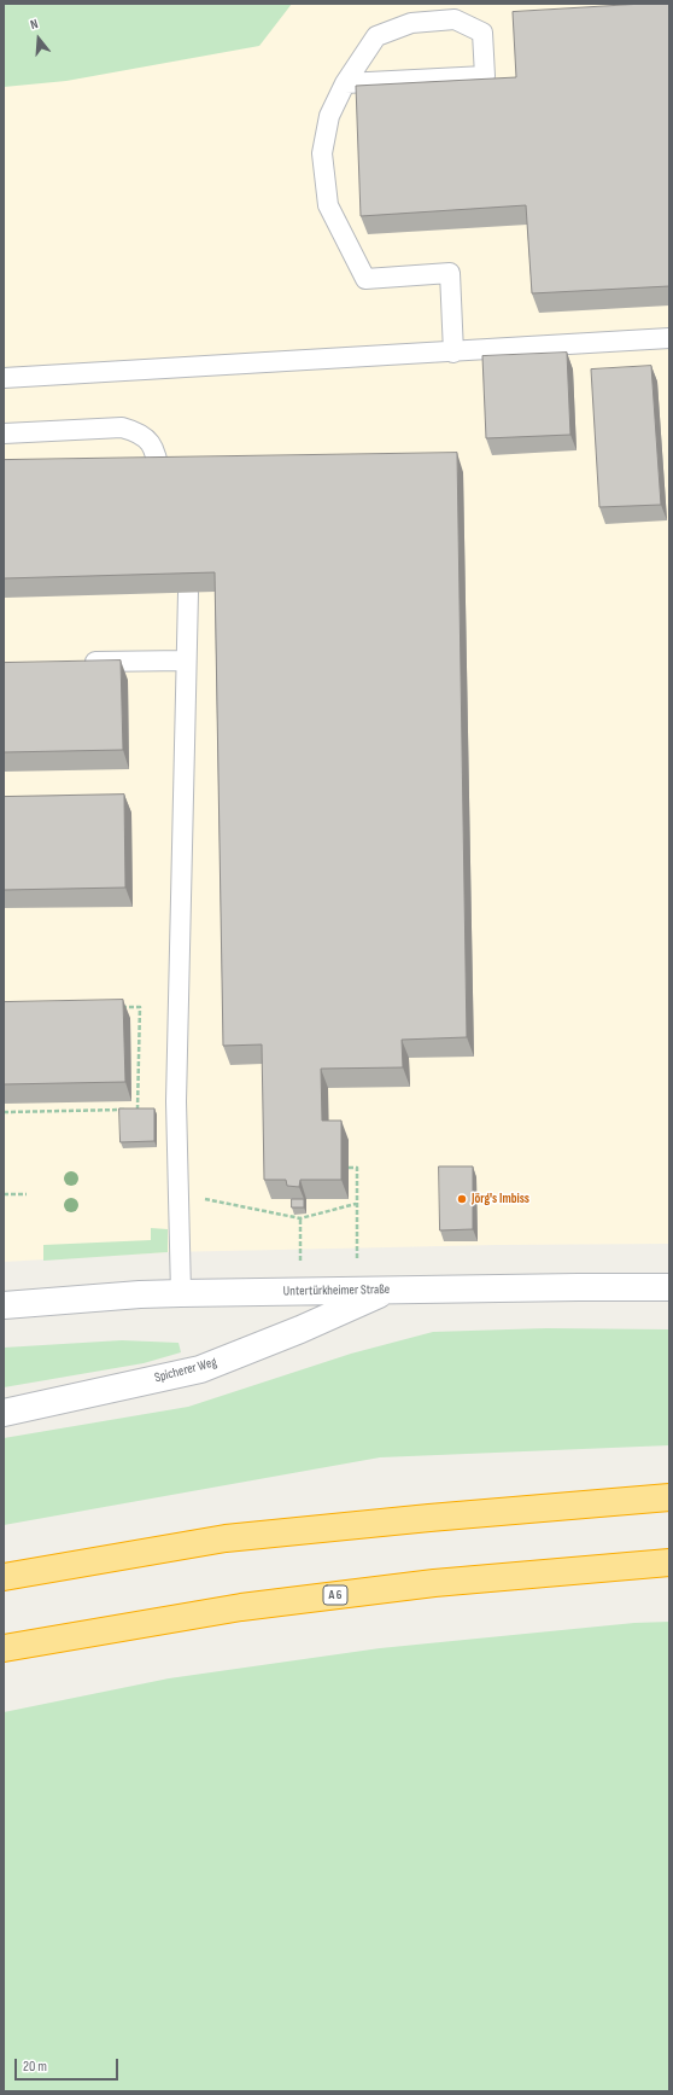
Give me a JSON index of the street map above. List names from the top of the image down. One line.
{"streets":{"highway":["A 6"],"street":["Untertürkheimer Straße","Spicherer Weg"]},"crossings":[["Untertürkheimer Straße","Spicherer Weg"]],"places":["Jörg's Imbiss"],"scale_bar":"20 m","north":"top"}
